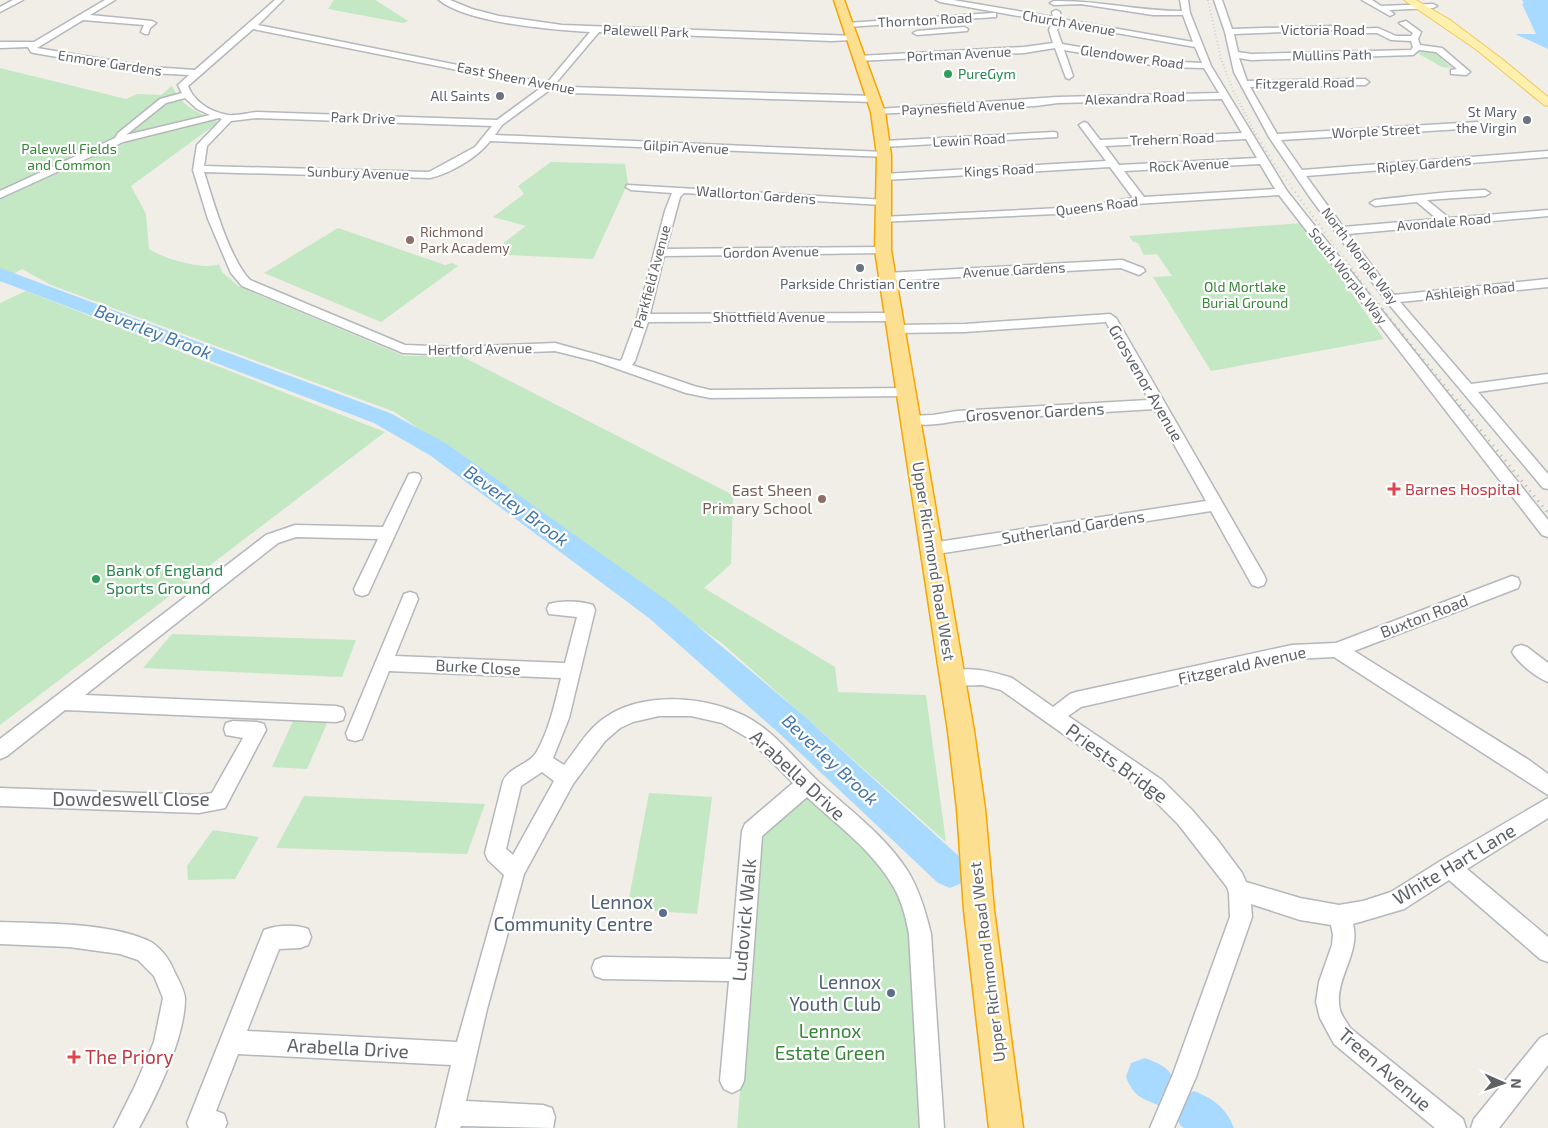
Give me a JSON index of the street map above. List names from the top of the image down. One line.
{"streets":{"highway":["Upper Richmond Road West"],"street":["Thornton Road","Church Avenue","Victoria Road","Palewell Park","Portman Avenue","Mullins Path","Glendower Road","Enmore Gardens","East Sheen Avenue","Fitzgerald Road","Alexandra Road","Paynesfield Avenue","Park Drive","Worple Street","Trehern Road","Lewin Road","Gilpin Avenue","Ripley Gardens","Rock Avenue","Kings Road","Sunbury Avenue","Wallorton Gardens","Queens Road","Avondale Road","Gordon Avenue","North Worple Way","Avenue Gardens","South Worple Way","Parkfield Avenue","Ashleigh Road","Shottfield Avenue","Hertford Avenue","Grosvenor Avenue","Grosvenor Gardens","Sutherland Gardens","Buxton Road","Fitzgerald Avenue","Burke Close","Priests Bridge","Arabella Drive","Dowdeswell Close","White Hart Lane","Ludovick Walk","Treen Avenue"]},"crossings":[["Thornton Road","Church Avenue"],["Thornton Road","Palewell Park"],["Thornton Road","Upper Richmond Road West"],["Church Avenue","South Worple Way"],["Victoria Road","Mullins Path"],["Victoria Road","North Worple Way"],["Palewell Park","Upper Richmond Road West"],["Portman Avenue","Glendower Road"],["Portman Avenue","Upper Richmond Road West"],["Mullins Path","North Worple Way"],["Glendower Road","South Worple Way"],["East Sheen Avenue","Paynesfield Avenue"],["East Sheen Avenue","Upper Richmond Road West"],["Fitzgerald Road","North Worple Way"],["Alexandra Road","Paynesfield Avenue"],["Alexandra Road","South Worple Way"],["Paynesfield Avenue","Upper Richmond Road West"],["Park Drive","Sunbury Avenue"],["Park Drive","Hertford Avenue"],["Worple Street","North Worple Way"],["Trehern Road","South Worple Way"],["Lewin Road","Gilpin Avenue"],["Lewin Road","Upper Richmond Road West"],["Gilpin Avenue","Sunbury Avenue"],["Gilpin Avenue","Upper Richmond Road West"],["Ripley Gardens","North Worple Way"],["Rock Avenue","Kings Road"],["Rock Avenue","South Worple Way"],["Kings Road","Upper Richmond Road West"],["Sunbury Avenue","Hertford Avenue"],["Wallorton Gardens","Parkfield Avenue"],["Wallorton Gardens","Upper Richmond Road West"],["Queens Road","South Worple Way"],["Queens Road","Upper Richmond Road West"],["Avondale Road","North Worple Way"],["Gordon Avenue","Parkfield Avenue"],["Gordon Avenue","Upper Richmond Road West"],["North Worple Way","Ashleigh Road"],["Avenue Gardens","Upper Richmond Road West"],["Parkfield Avenue","Shottfield Avenue"],["Parkfield Avenue","Hertford Avenue"],["Shottfield Avenue","Grosvenor Avenue"],["Shottfield Avenue","Upper Richmond Road West"],["Hertford Avenue","Upper Richmond Road West"],["Grosvenor Avenue","Grosvenor Gardens"],["Grosvenor Avenue","Sutherland Gardens"],["Grosvenor Avenue","Upper Richmond Road West"],["Grosvenor Gardens","Upper Richmond Road West"],["Sutherland Gardens","Upper Richmond Road West"],["Upper Richmond Road West","Priests Bridge"],["Buxton Road","Fitzgerald Avenue"],["Fitzgerald Avenue","Priests Bridge"],["Priests Bridge","White Hart Lane"],["Arabella Drive","Ludovick Walk"],["White Hart Lane","Treen Avenue"]],"water":["Beverley Brook"],"parks":["Palewell Fields and Common","Old Mortlake Burial Ground","Lennox Estate Green"],"places":{"other":["PureGym","All Saints","St Mary the Virgin","Richmond Park Academy","Parkside Christian Centre","East Sheen Primary School","Bank of England Sports Ground","Lennox Community Centre","Lennox Youth Club"],"health":["Barnes Hospital","The Priory"]},"north":"right"}
